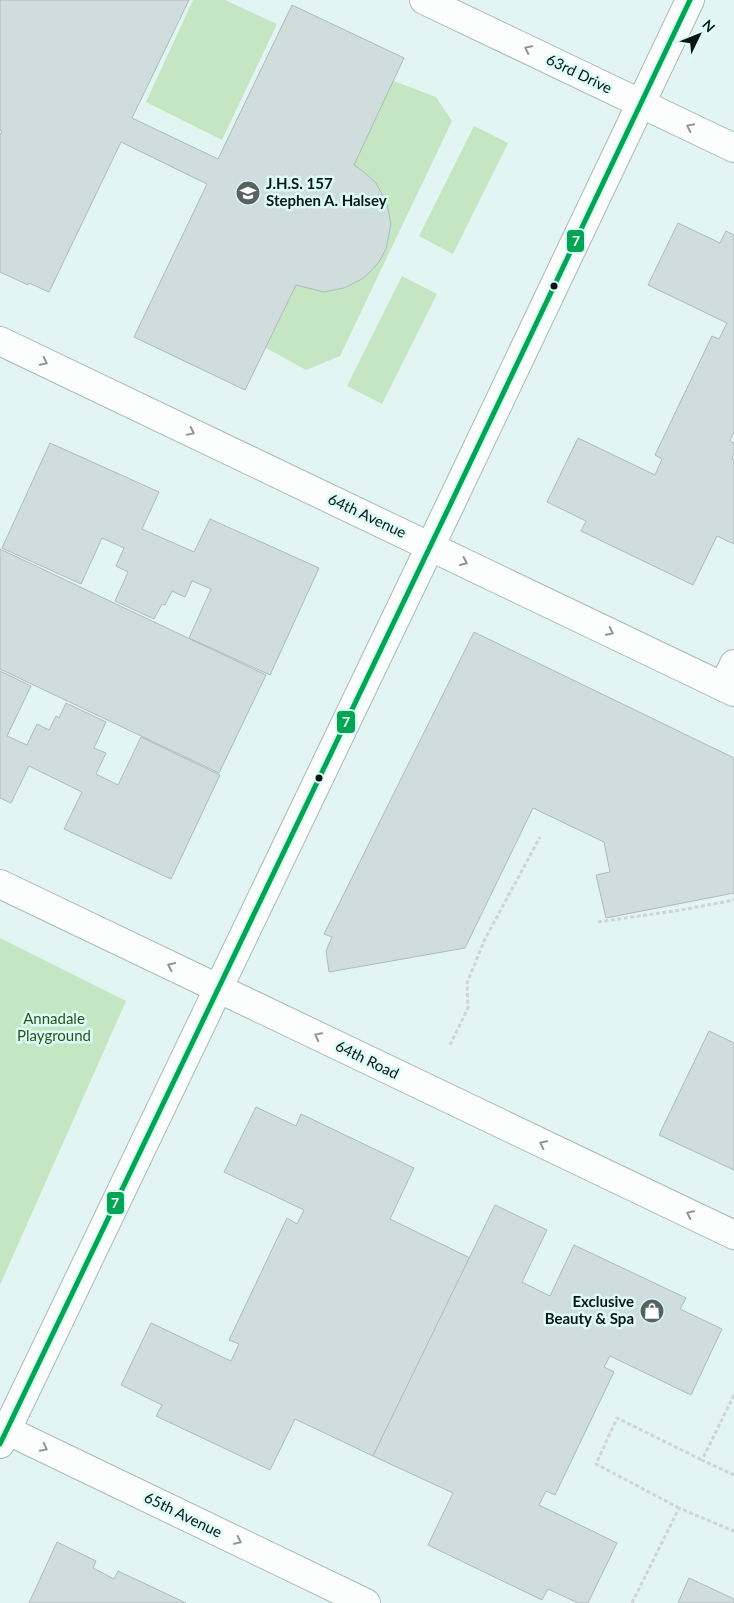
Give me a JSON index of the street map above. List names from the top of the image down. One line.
{"streets":{"street":["63rd Drive","64th Avenue","64th Road","65th Avenue"]},"one_way":["63rd Drive","64th Avenue","64th Road","65th Avenue"],"parks":["Annadale Playground"],"places":{"school or university":["J.H.S. 157 Stephen A. Halsey"],"shop":["Exclusive Beauty & Spa"]},"lines":["transit line 7"],"north":"top right"}
